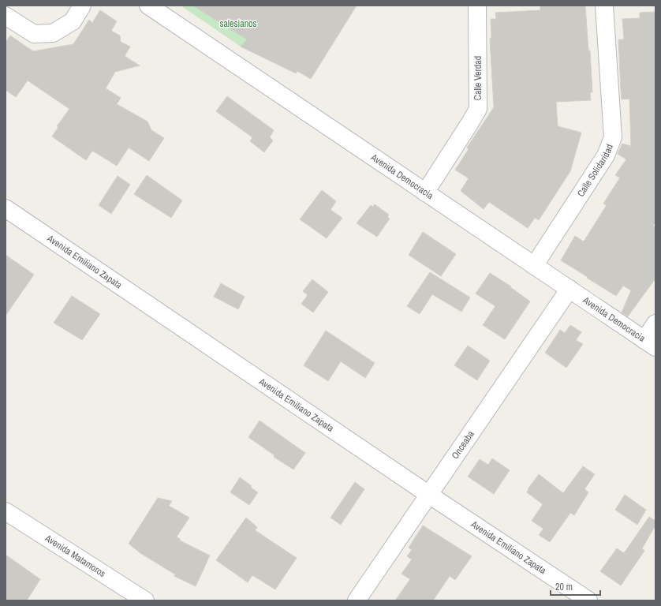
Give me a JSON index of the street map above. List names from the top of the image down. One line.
{"streets":{"street":["Calle Verdad","Calle Solidaridad","Avenida Democracia","Avenida Emiliano Zapata","Onceaba","Avenida Matamoros"]},"crossings":[["Calle Verdad","Avenida Democracia"],["Calle Solidaridad","Avenida Democracia"],["Avenida Democracia","Onceaba"],["Avenida Emiliano Zapata","Onceaba"]],"parks":["salesianos"],"scale_bar":"20 m"}
